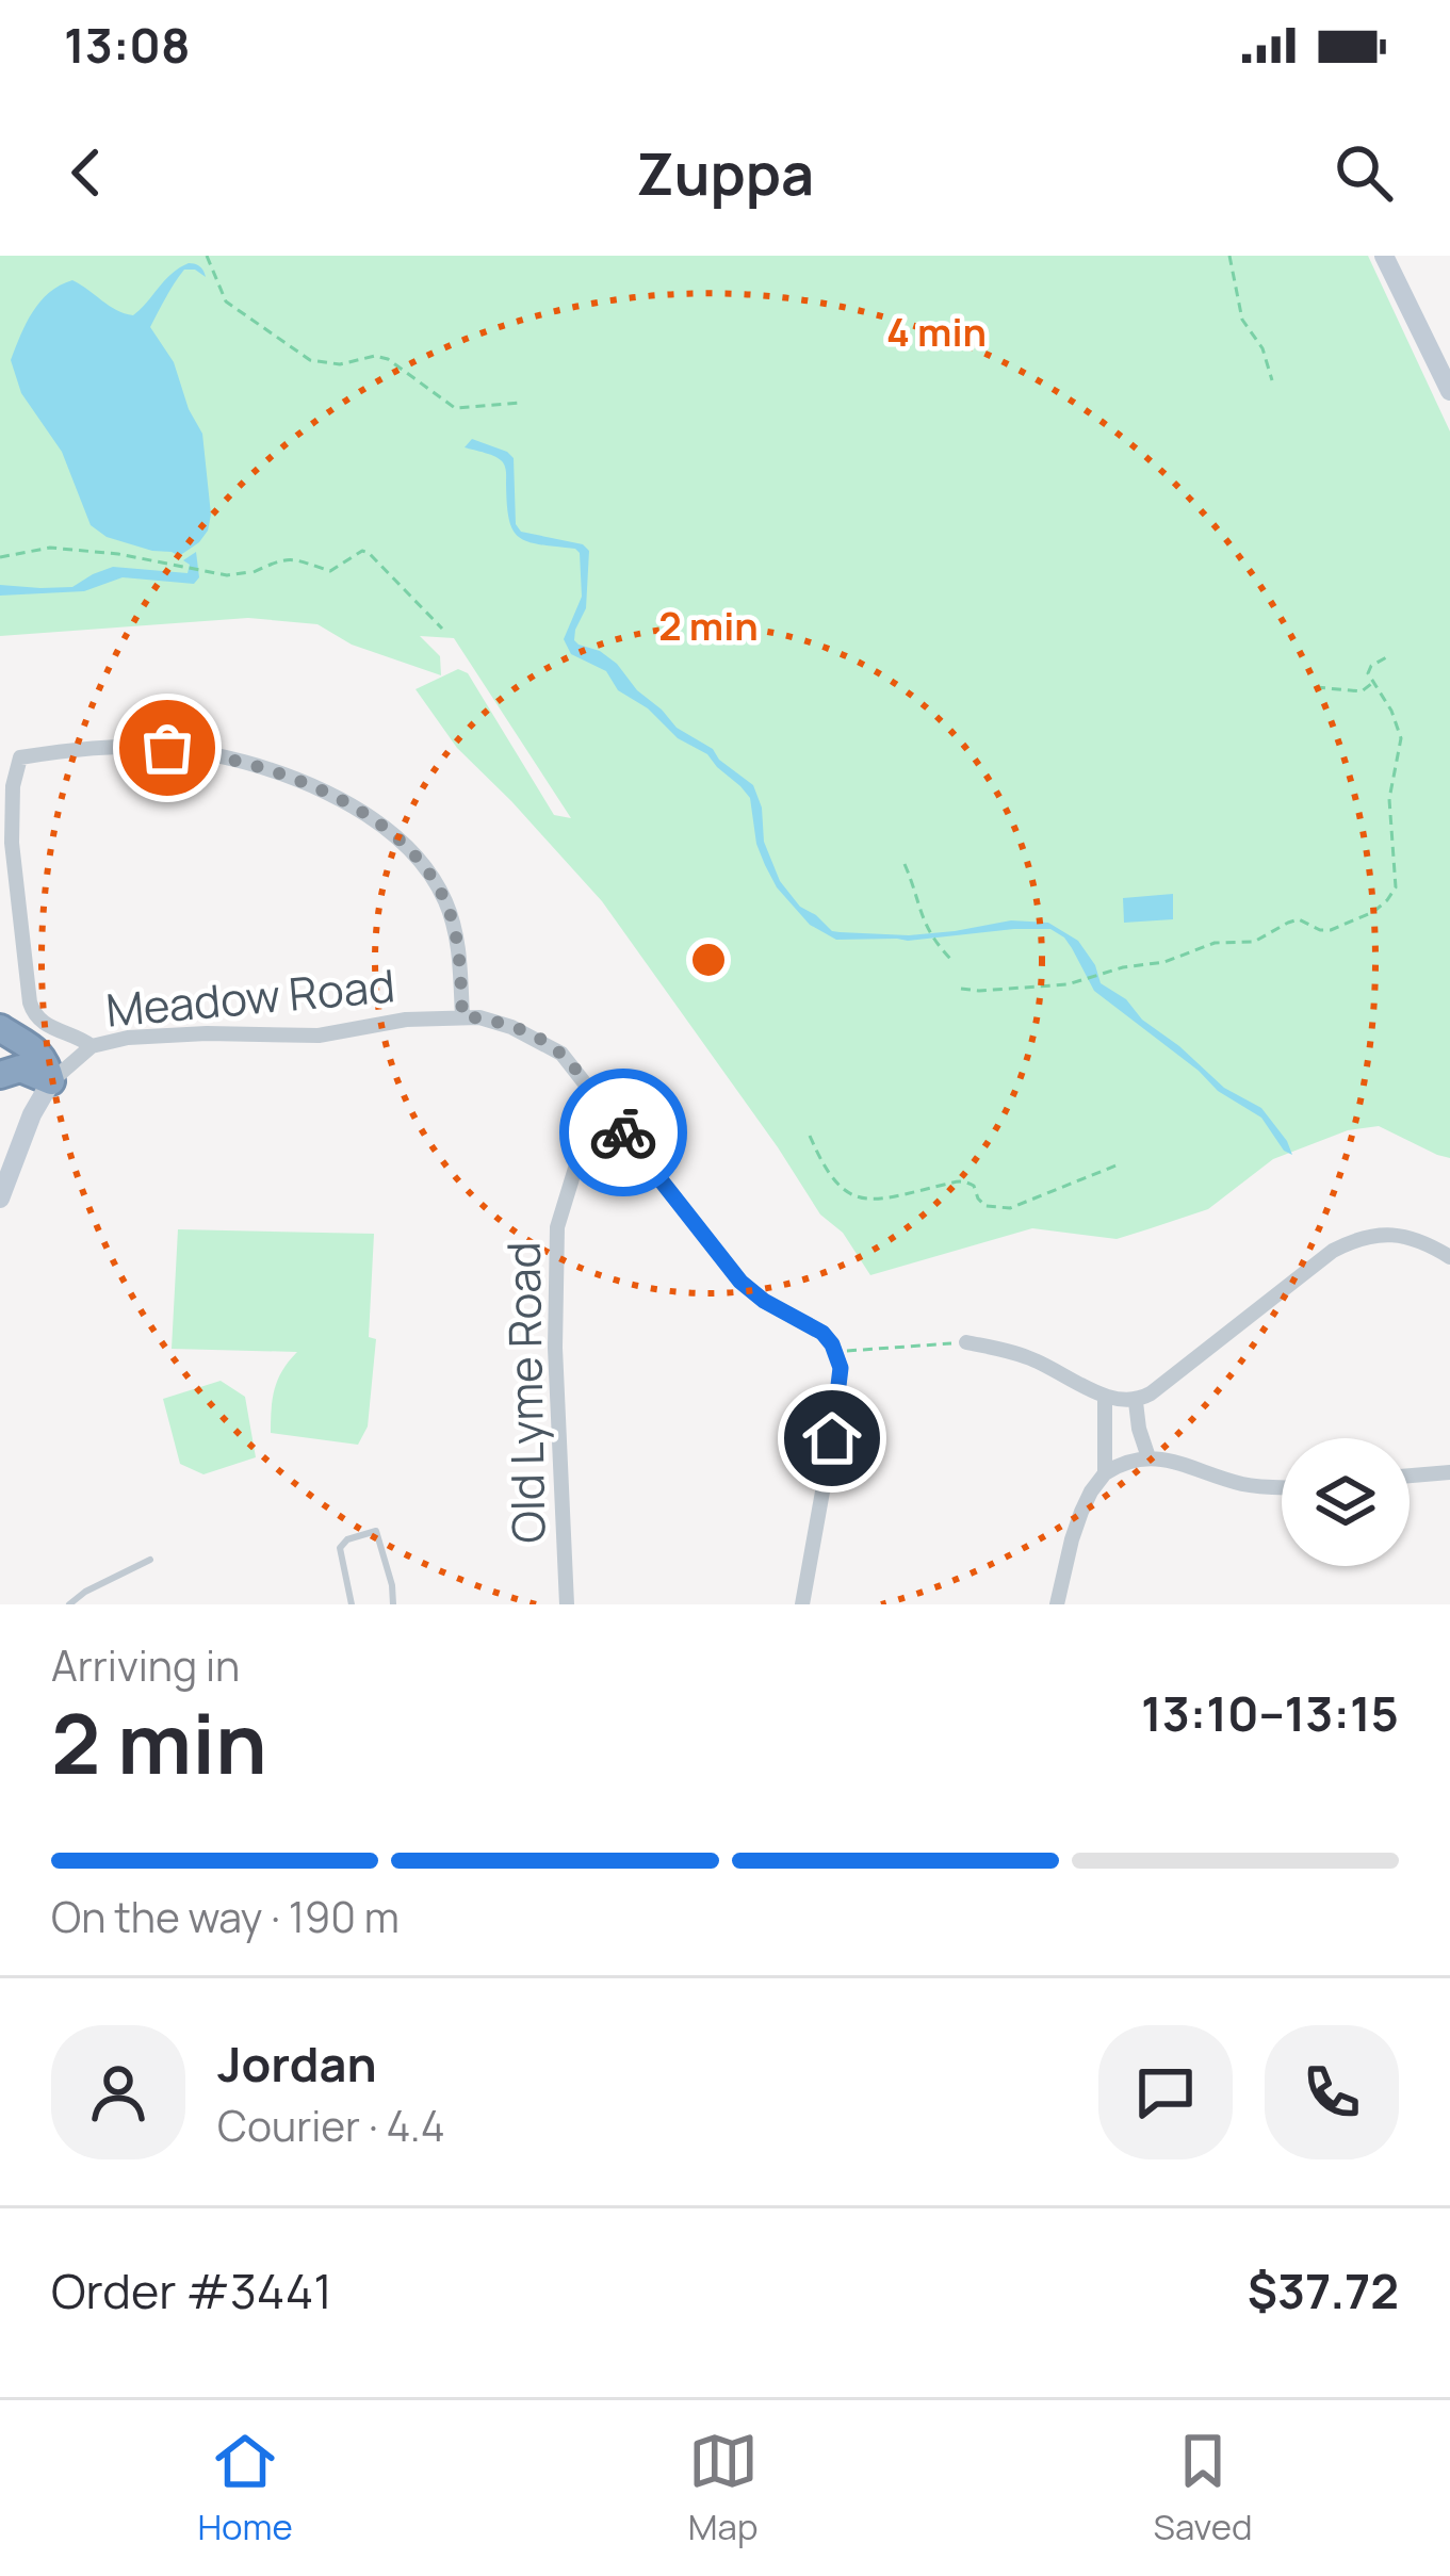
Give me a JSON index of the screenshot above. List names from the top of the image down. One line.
{"streets":{"street":["Meadow Road","Old Lyme Road"]},"crossings":[["Meadow Road","Old Lyme Road"]],"page":{"status":"13:08","header":"Zuppa","heading":["2 min","Arriving in","13:10–13:15"],"panel":["Jordan","Courier · 4.4","Order #3441","$37.72"],"bar":"On the way · 190 m","tabs":["Home","Map","Saved"]},"rings":["4 min","2 min"]}
